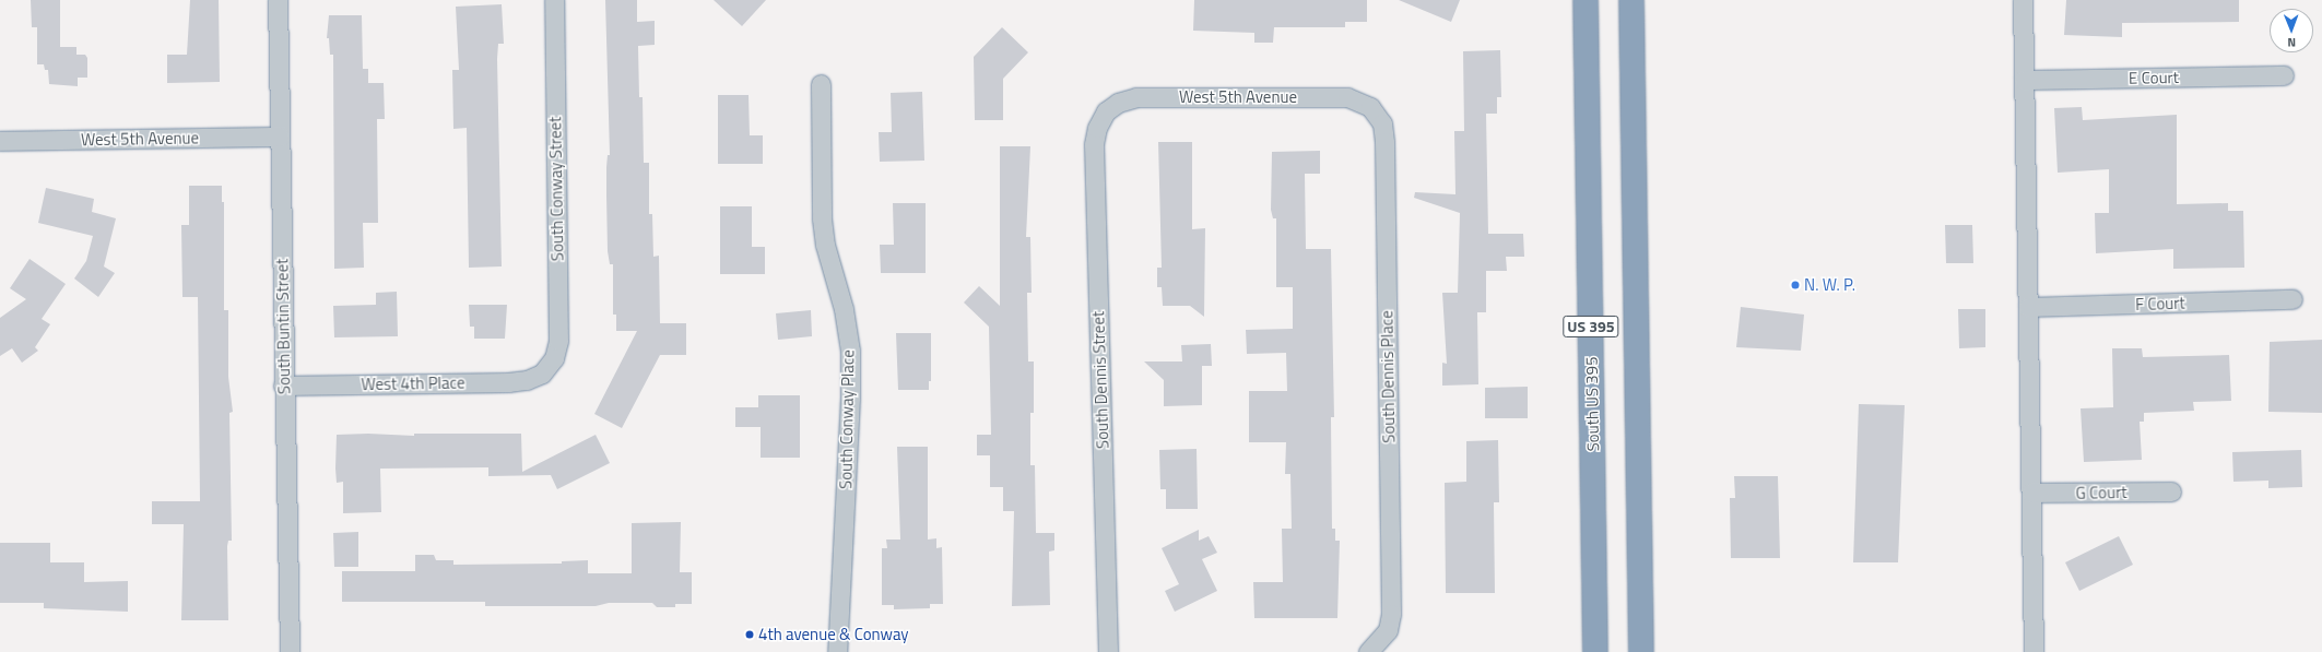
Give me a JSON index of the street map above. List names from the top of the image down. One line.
{"streets":{"highway":["US 395","South US 395"],"street":["E Court","West 5th Avenue","South Conway Street","F Court","South Buntin Street","South Dennis Place","South Dennis Street","West 4th Place","South Conway Place","G Court"]},"crossings":[["West 5th Avenue","South Buntin Street"],["West 5th Avenue","South Dennis Place"],["West 5th Avenue","South Dennis Street"],["South Conway Street","West 4th Place"],["South Buntin Street","West 4th Place"]],"places":["N. W. P.","4th avenue & Conway"],"north":"bottom"}
